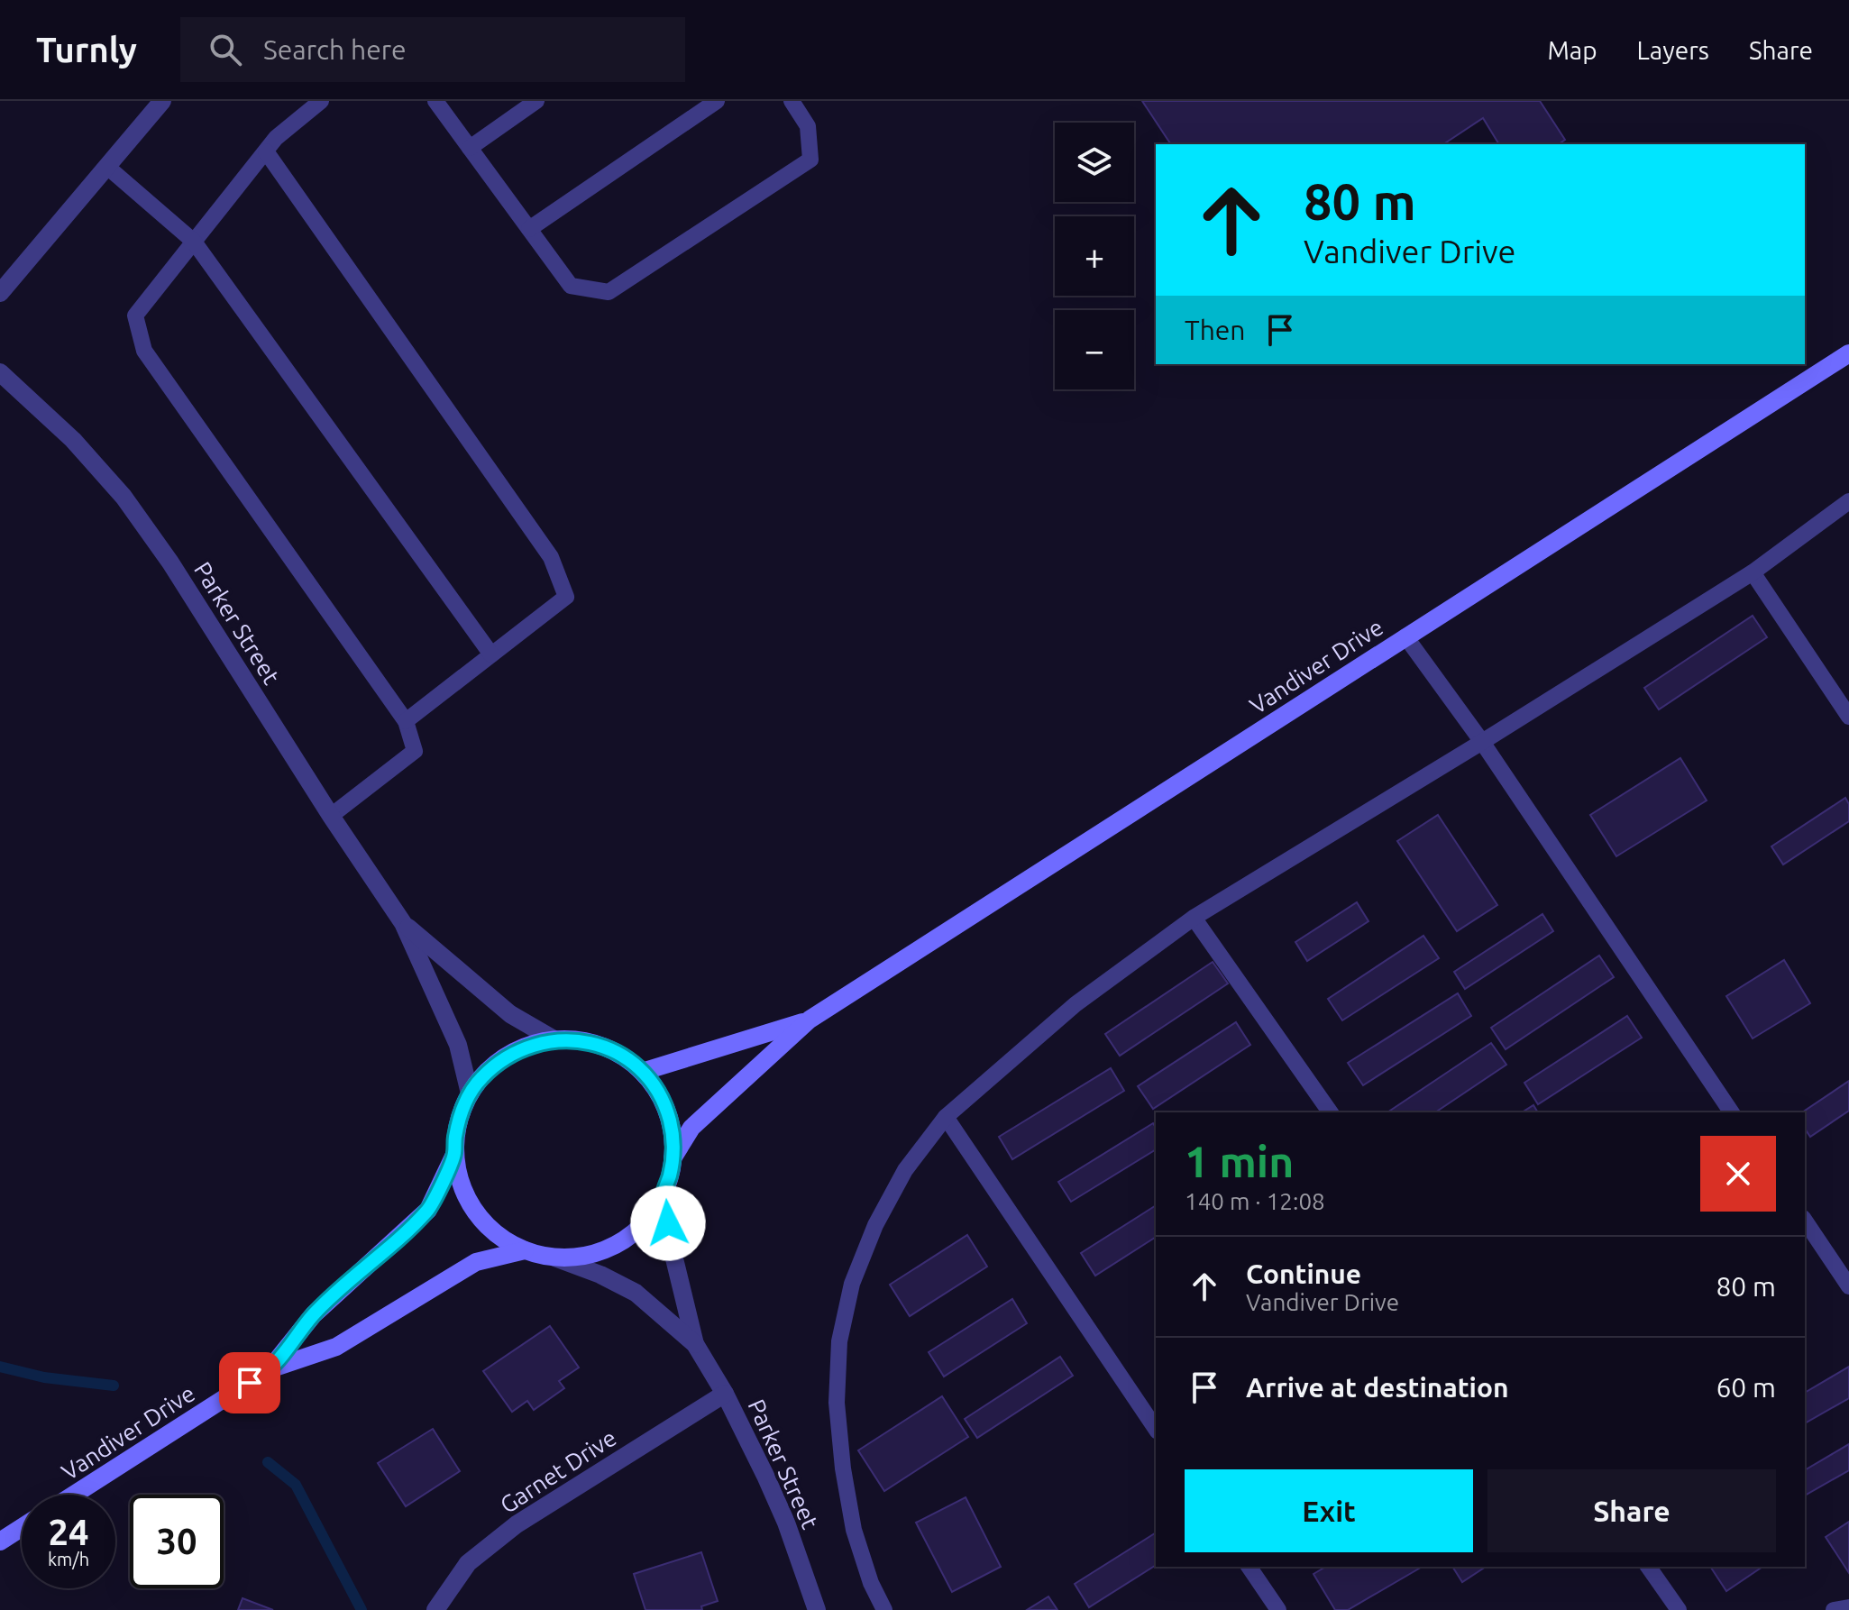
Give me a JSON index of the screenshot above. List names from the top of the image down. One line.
{"streets":{"main road":["Vandiver Drive"],"street":["Parker Street","Garnet Drive"]},"crossings":[["Parker Street","Vandiver Drive"],["Parker Street","Garnet Drive"]],"page":{"header":"Turnly","search":"Search here","nav":["Map","Layers","Share"],"map_buttons":["+","−"],"turn":["80 m","Vandiver Drive"],"then":"Then","heading":["1 min","140 m · 12:08"],"list":[{"name":"Continue","note":"Vandiver Drive","value":"80 m"},{"name":"Arrive at destination","value":"60 m"}],"buttons":["Exit","Share"],"speed":"24 km/h","limit":"30"}}
